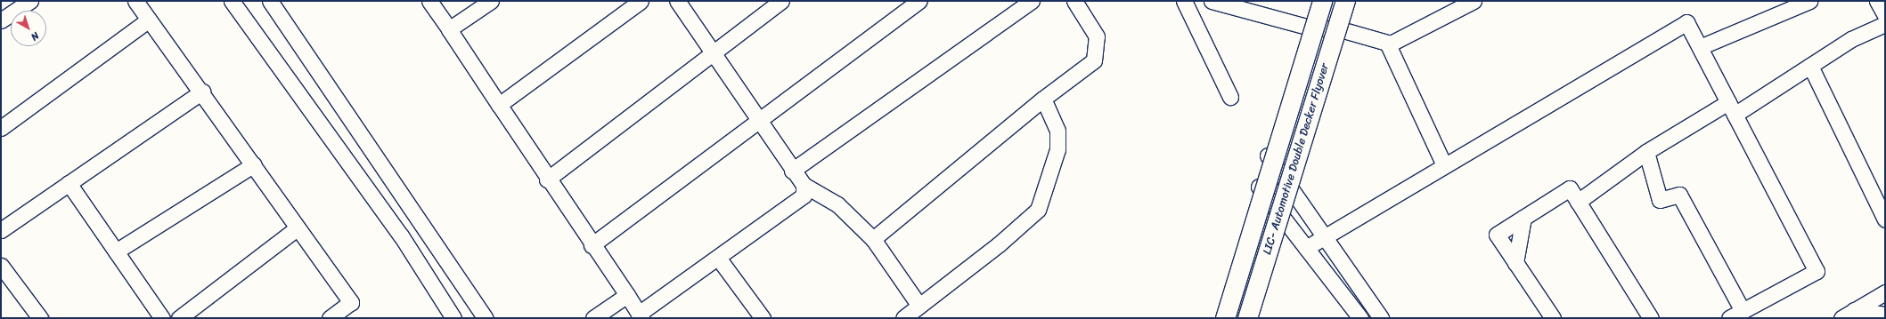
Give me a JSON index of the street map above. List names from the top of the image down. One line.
{"streets":{"main road":["LIC- Automotive Double Decker Flyover"]},"north":"bottom right"}
